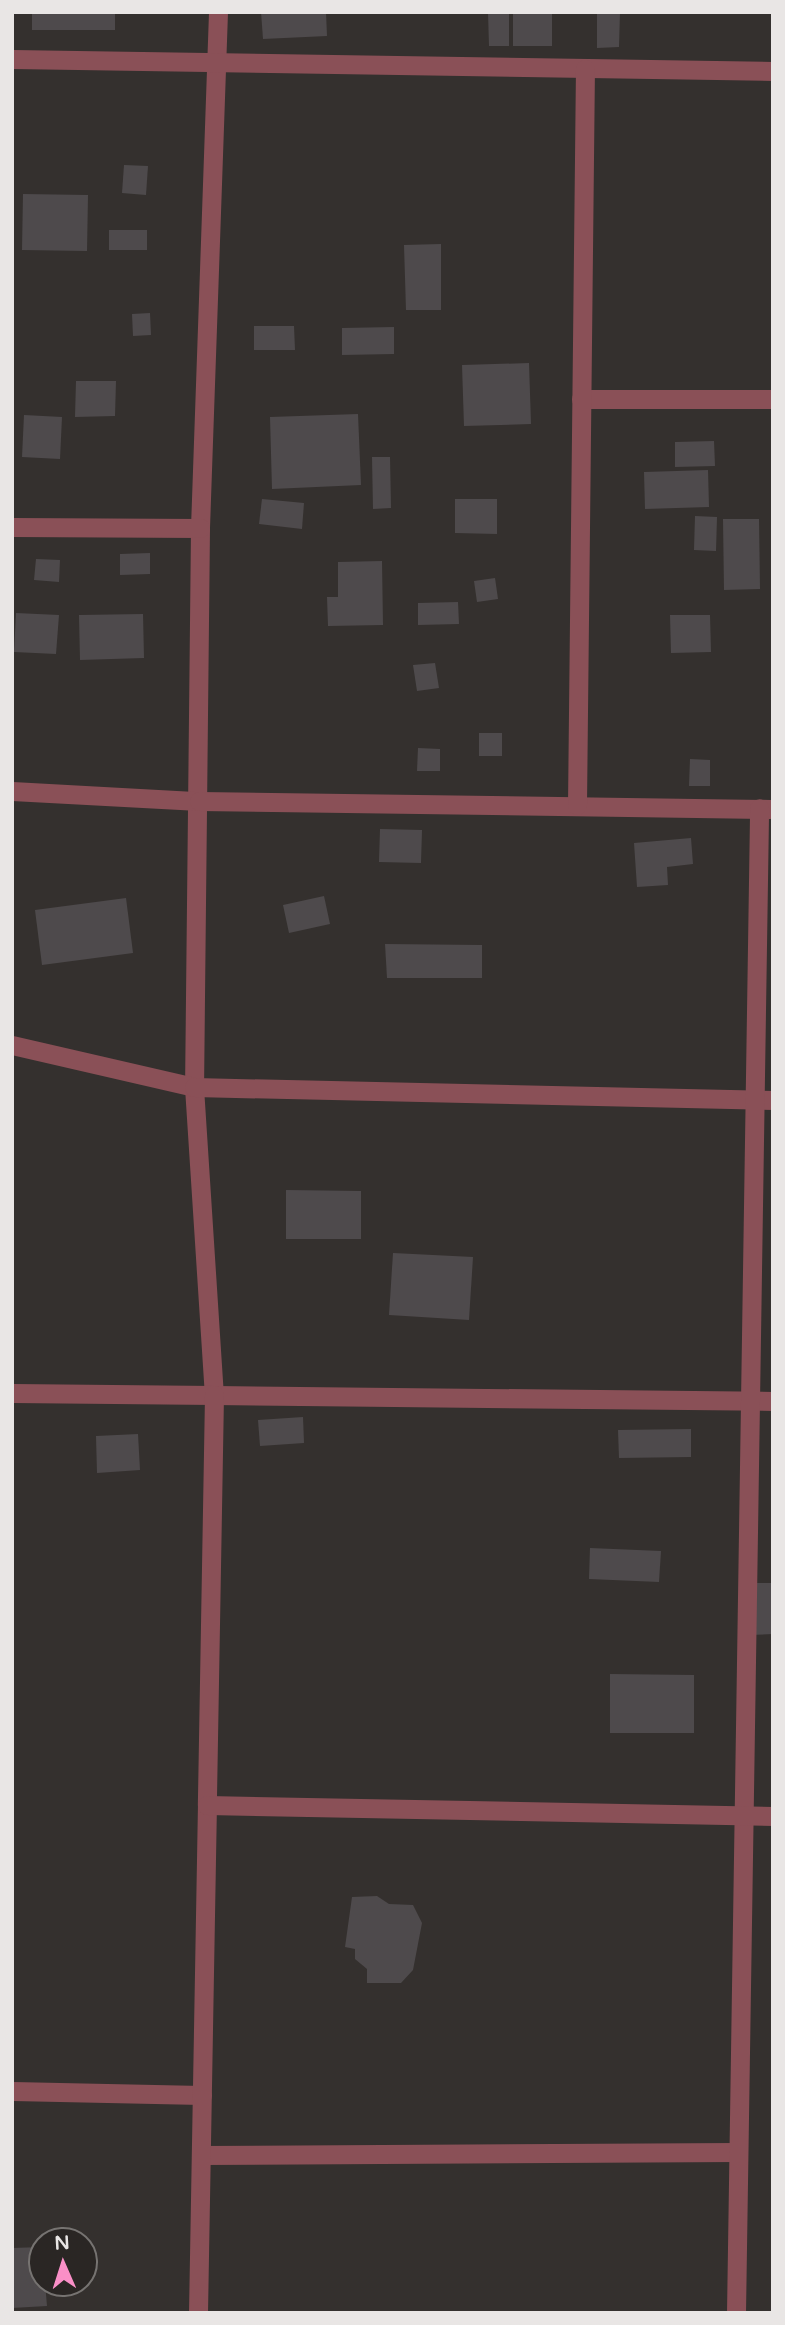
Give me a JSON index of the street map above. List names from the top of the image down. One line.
{"north":"top"}
